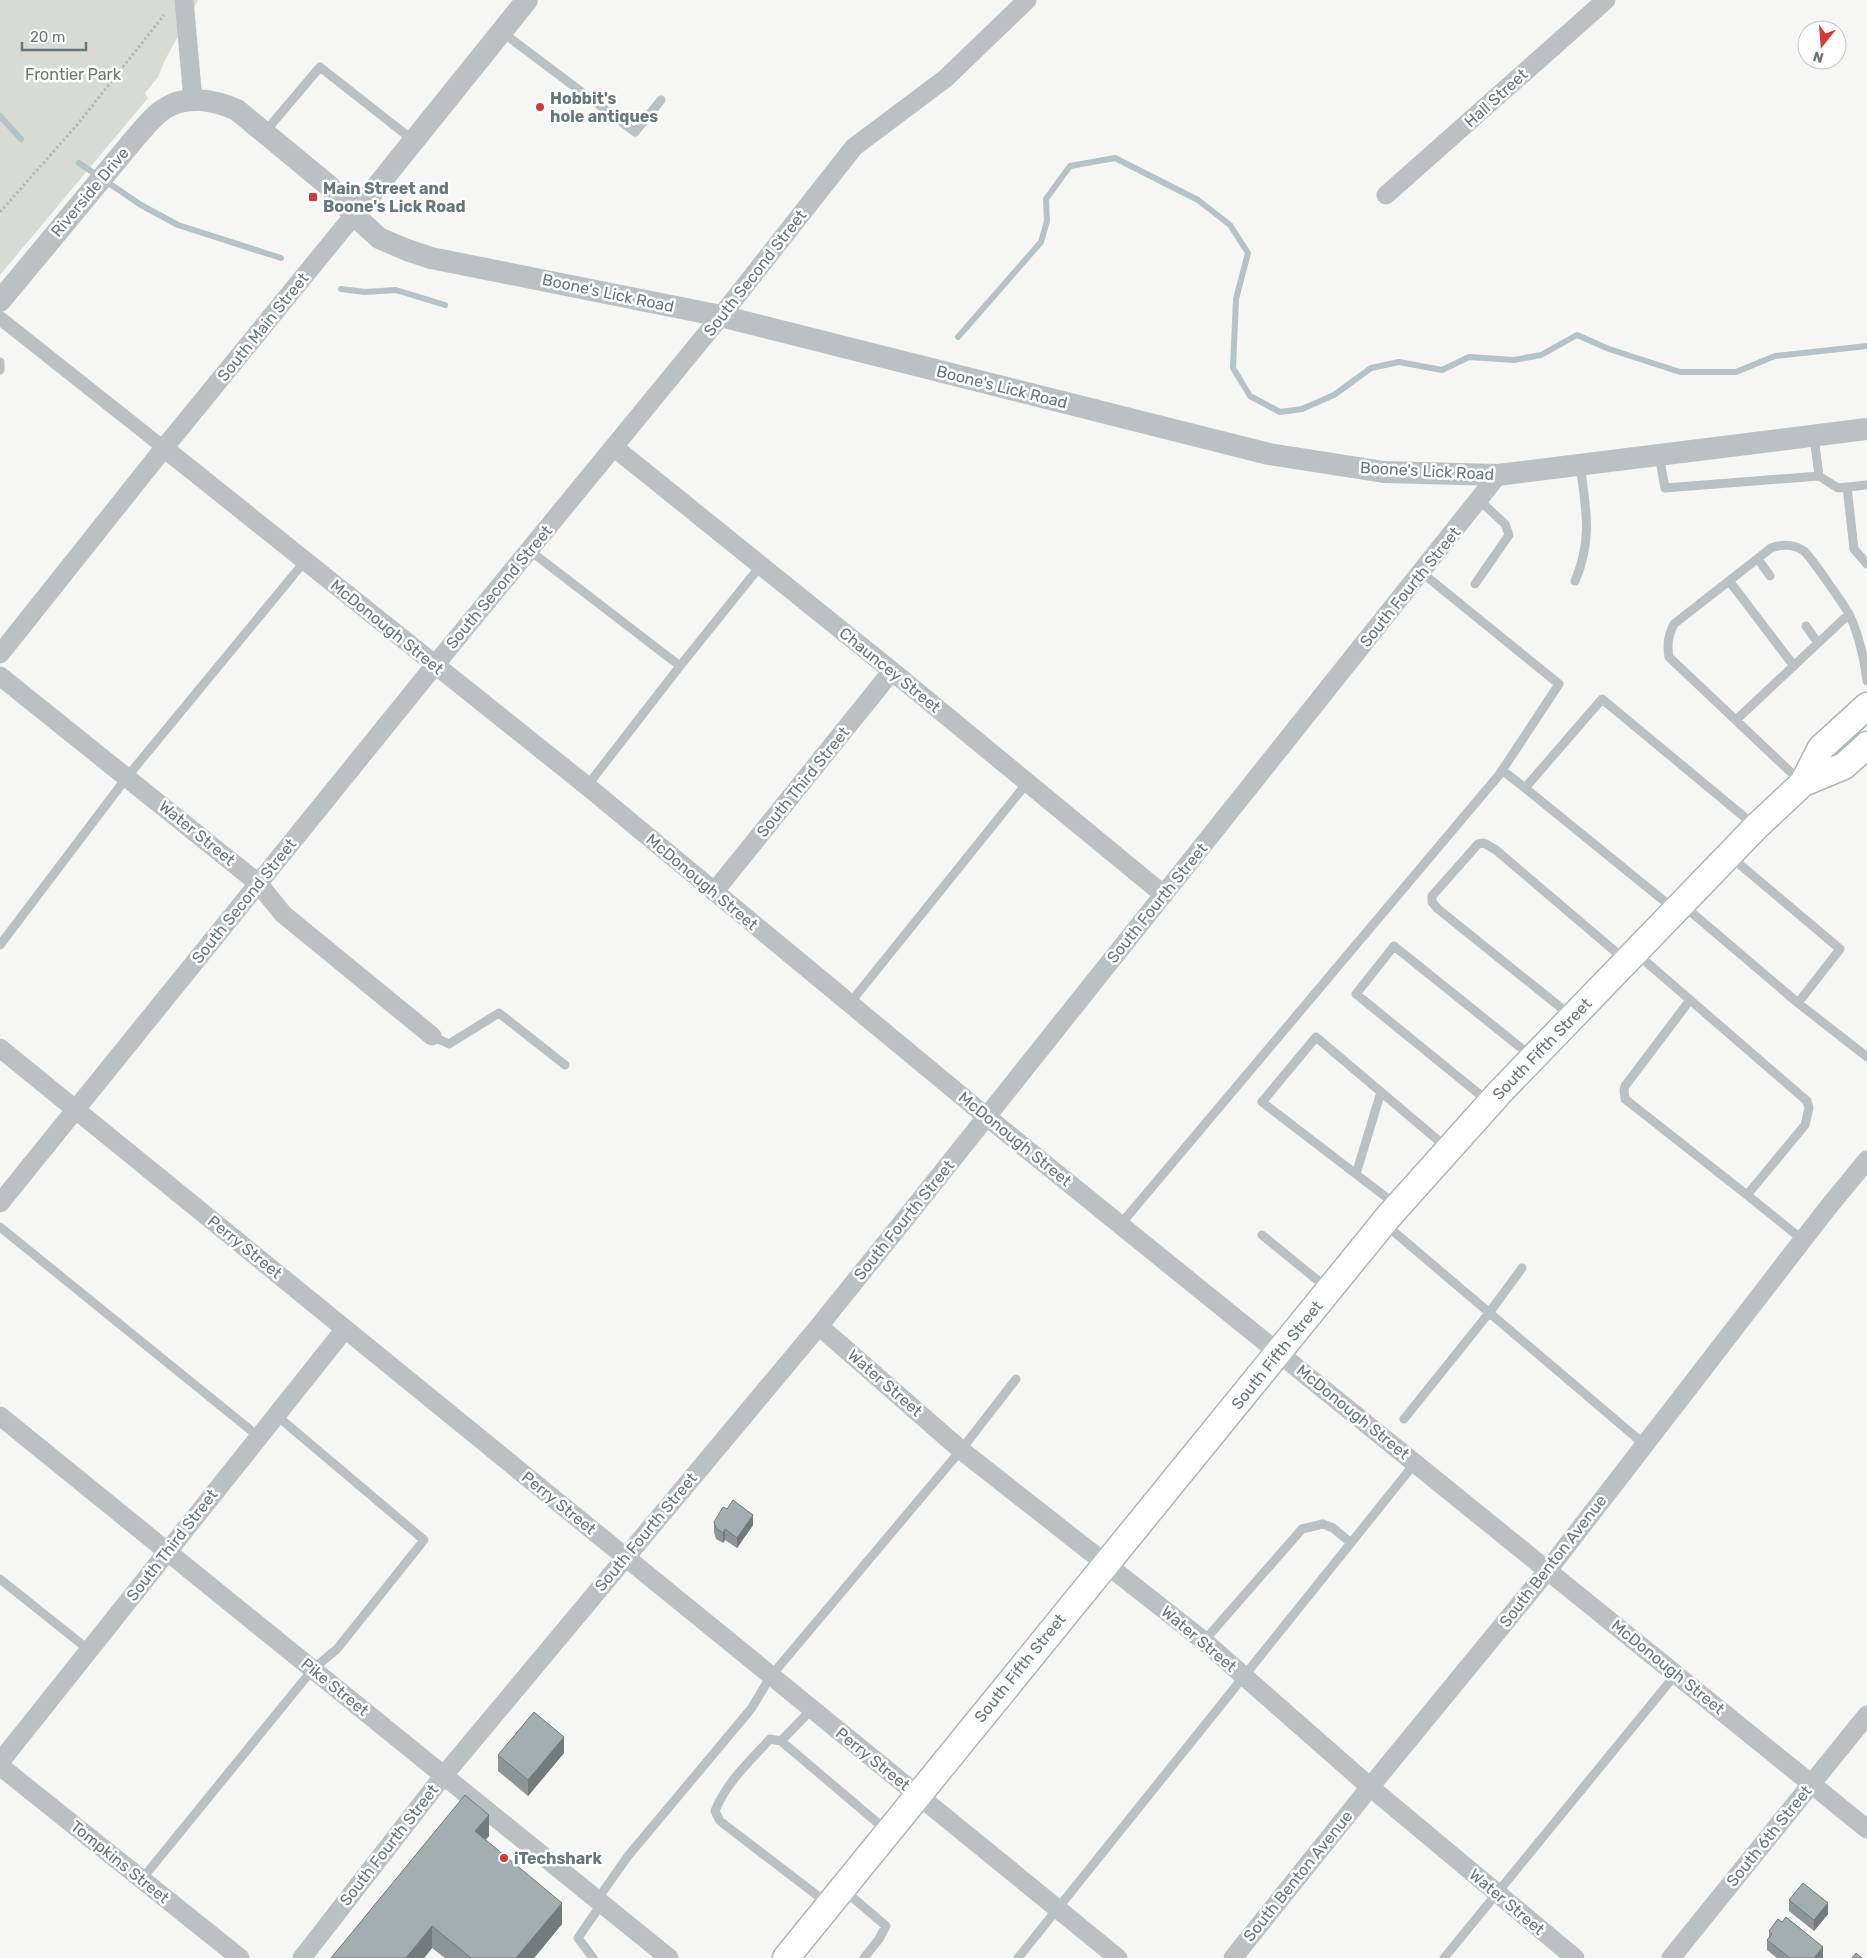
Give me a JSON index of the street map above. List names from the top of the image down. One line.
{"streets":{"main road":["South Fifth Street"],"street":["Hall Street","Riverside Drive","South Second Street","Boone's Lick Road","South Main Street","South Fourth Street","McDonough Street","Chauncey Street","South Third Street","Water Street","Perry Street","South Benton Avenue","Pike Street","South 6th Street","Tompkins Street"]},"crossings":[["Riverside Drive","Boone's Lick Road"],["South Second Street","Boone's Lick Road"],["South Second Street","McDonough Street"],["South Second Street","Chauncey Street"],["South Second Street","Water Street"],["South Second Street","Perry Street"],["Boone's Lick Road","South Main Street"],["Boone's Lick Road","South Fourth Street"],["South Main Street","McDonough Street"],["South Fourth Street","McDonough Street"],["South Fourth Street","Chauncey Street"],["South Fourth Street","Water Street"],["South Fourth Street","Perry Street"],["South Fourth Street","Pike Street"],["McDonough Street","South Third Street"],["McDonough Street","South Fifth Street"],["McDonough Street","South Benton Avenue"],["McDonough Street","South 6th Street"],["Chauncey Street","South Third Street"],["South Third Street","Perry Street"],["South Third Street","Pike Street"],["South Third Street","Tompkins Street"],["Water Street","South Fifth Street"],["Water Street","South Benton Avenue"],["South Fifth Street","Perry Street"]],"parks":["Frontier Park"],"places":{"other":["Hobbit's hole antiques","iTechshark"],"transit":["Main Street and Boone's Lick Road"]},"scale_bar":"20 m","north":"bottom"}
